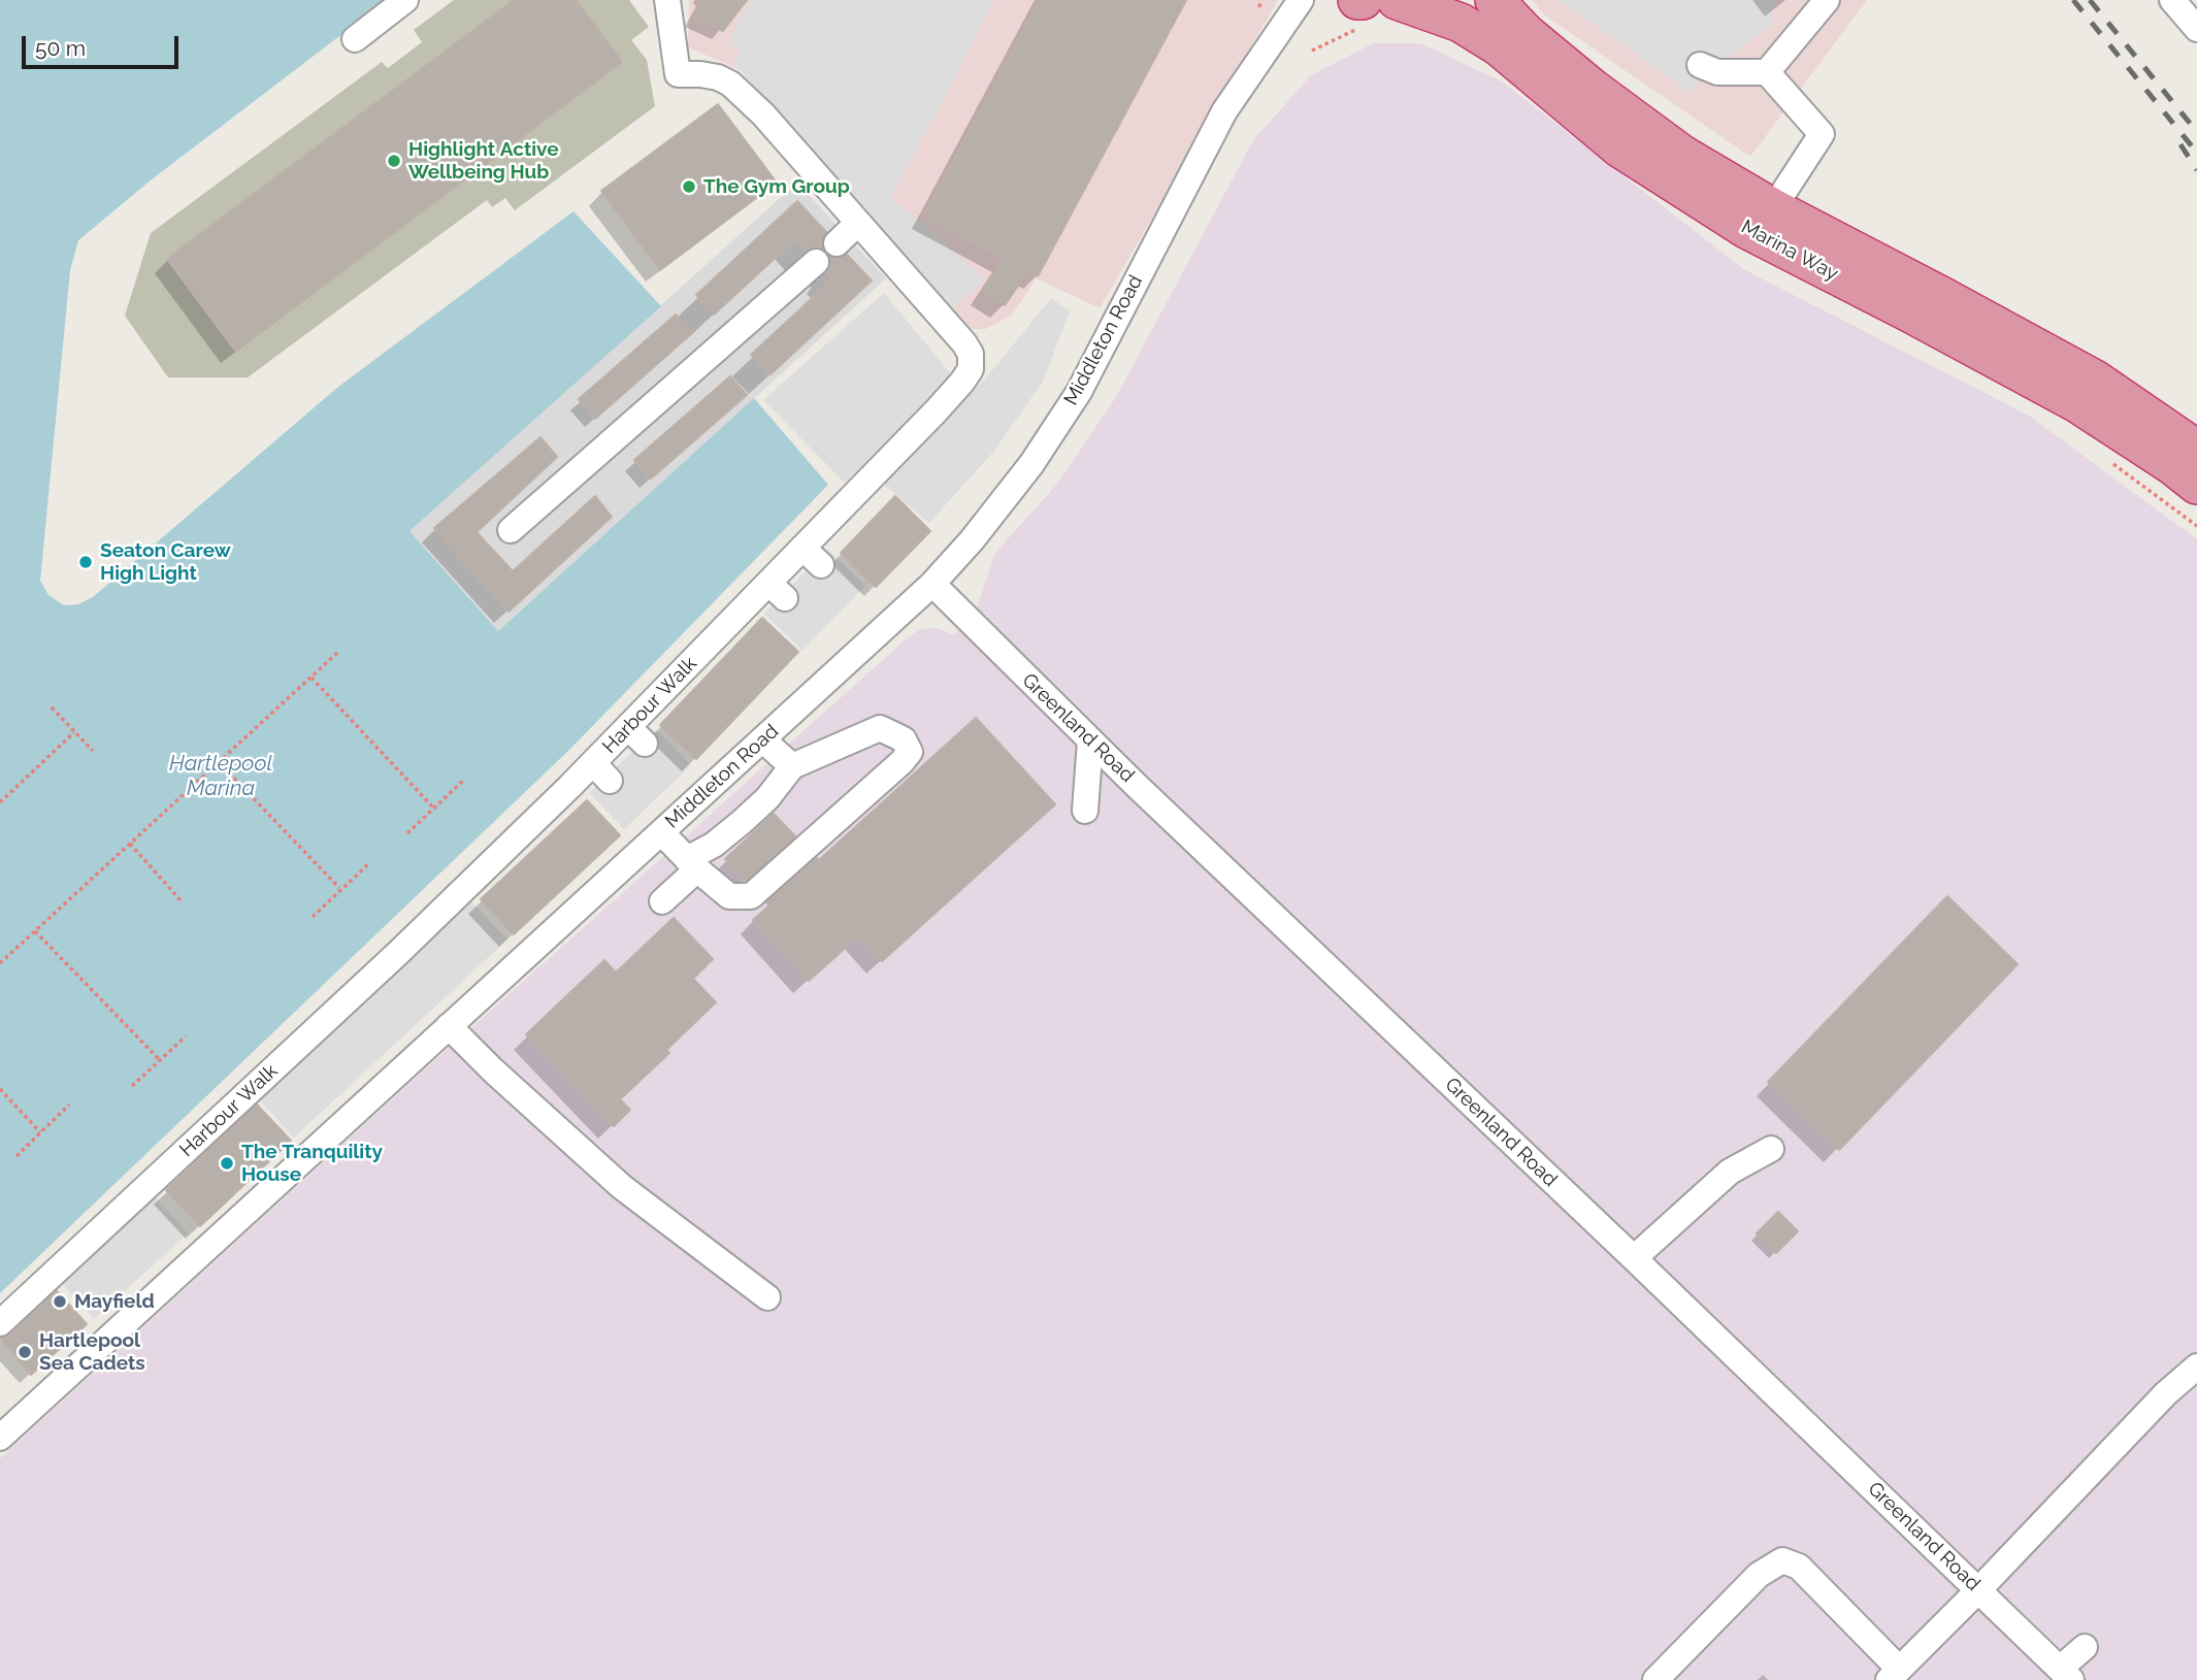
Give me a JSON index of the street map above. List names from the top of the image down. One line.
{"streets":{"highway":["Marina Way"],"street":["Middleton Road","Harbour Walk","Greenland Road"]},"crossings":[["Middleton Road","Greenland Road"]],"water":["Hartlepool Marina"],"places":["Highlight Active Wellbeing Hub","The Gym Group","Seaton Carew High Light","The Tranquility House","Mayfield","Hartlepool Sea Cadets"],"scale_bar":"50 m"}
